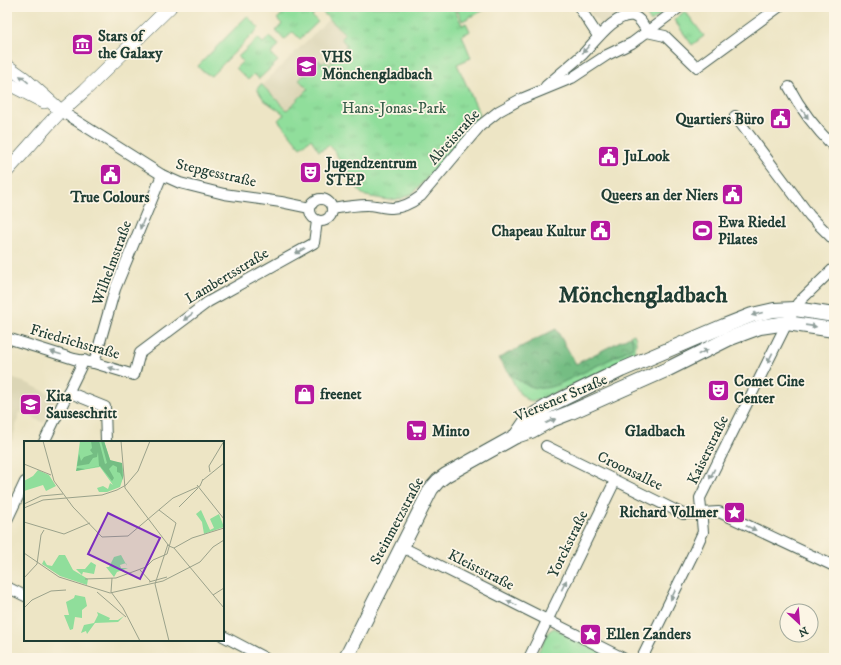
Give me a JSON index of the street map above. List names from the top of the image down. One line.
{"streets":{"main road":["Viersener Straße","Steinmetzstraße"],"street":["Abteistraße","Stepgesstraße","Wilhelmstraße","Lambertsstraße","Friedrichstraße","Kaiserstraße","Croonsallee","Yorckstraße","Kleiststraße"]},"crossings":[["Abteistraße","Stepgesstraße"],["Abteistraße","Lambertsstraße"],["Stepgesstraße","Wilhelmstraße"],["Stepgesstraße","Lambertsstraße"],["Wilhelmstraße","Friedrichstraße"],["Lambertsstraße","Friedrichstraße"],["Viersener Straße","Kaiserstraße"],["Viersener Straße","Steinmetzstraße"],["Kaiserstraße","Croonsallee"],["Croonsallee","Yorckstraße"],["Steinmetzstraße","Kleiststraße"],["Yorckstraße","Kleiststraße"]],"one_way":["Wilhelmstraße","Lambertsstraße","Friedrichstraße","Kaiserstraße","Croonsallee","Yorckstraße","Kleiststraße"],"districts":["Mönchengladbach","Gladbach"],"parks":["Hans-Jonas-Park"],"places":{"museum":["Stars of the Galaxy"],"school or university":["VHS Mönchengladbach","Kita Sauseschritt"],"public building":["Quartiers Büro","JuLook","True Colours","Queers an der Niers","Chapeau Kultur"],"theatre":["Jugendzentrum STEP","Comet Cine Center"],"sports":["Ewa Riedel Pilates"],"shop":["freenet"],"supermarket":["Minto"],"place":["Richard Vollmer","Ellen Zanders"]},"north":"bottom right"}
